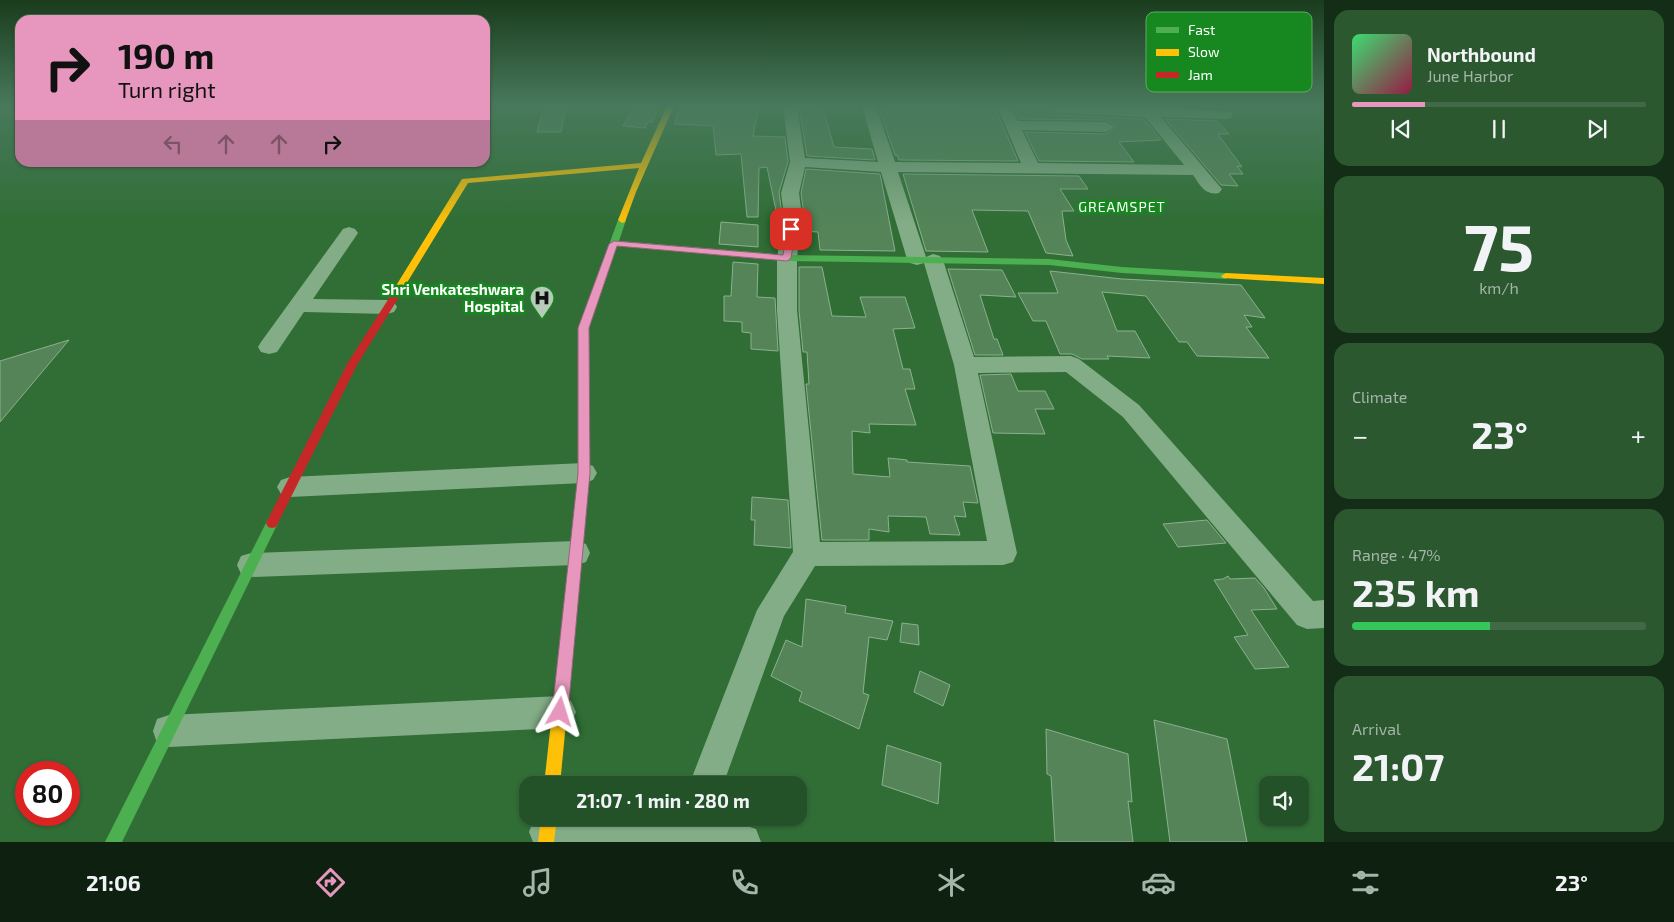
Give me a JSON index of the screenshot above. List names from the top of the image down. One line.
{"districts":["GREAMSPET"],"places":{"hospital":["Shri Venkateshwara Hospital"]},"legend":["Fast","Slow","Jam"],"page":{"turn":["190 m","Turn right"],"song":["Northbound","June Harbor"],"tile":[["75","km/h"],"Climate",["Range · 47%","235 km"],["Arrival","21:07"]],"heat":["−","23°","+"],"limit":"80","trip":"21:07 · 1 min · 280 m","tabs":["21:06","23°"]}}
